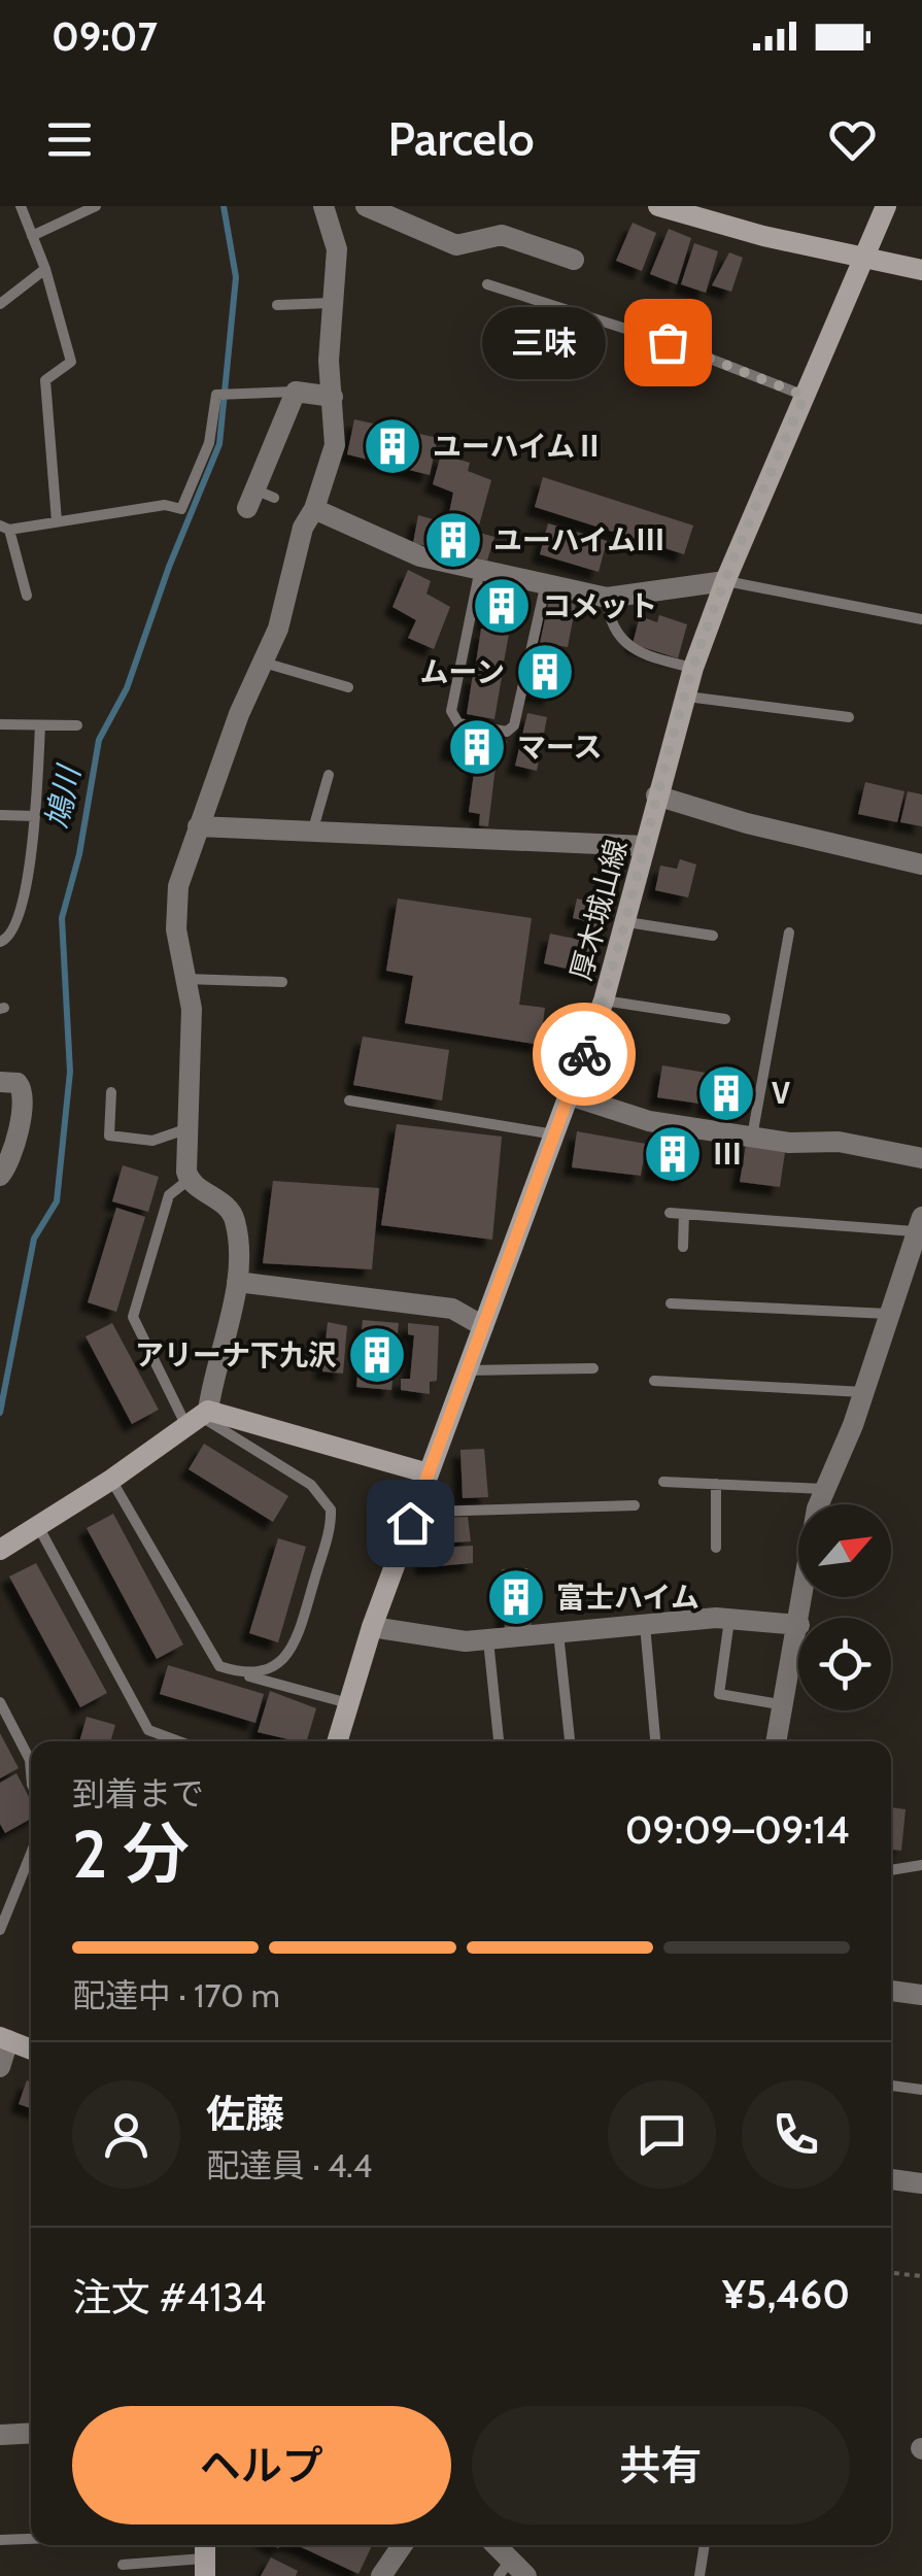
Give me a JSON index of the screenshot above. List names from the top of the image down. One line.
{"streets":{"main road":["厚木城山線"]},"water":["鳩川"],"places":{"other":["三味"],"building":["ユーハイムⅡ","ユーハイムⅢ","コメット","ムーン","マース","Ⅴ","Ⅲ","アリーナ下九沢","富士ハイム"]},"north":"top right","page":{"status":"09:07","header":"Parcelo","bubble":"三味","heading":["2 分","到着まで","09:09–09:14"],"panel":["佐藤","配達員 · 4.4","注文 #4134","¥5,460"],"bar":"配達中 · 170 m","buttons":["ヘルプ","共有"]}}
